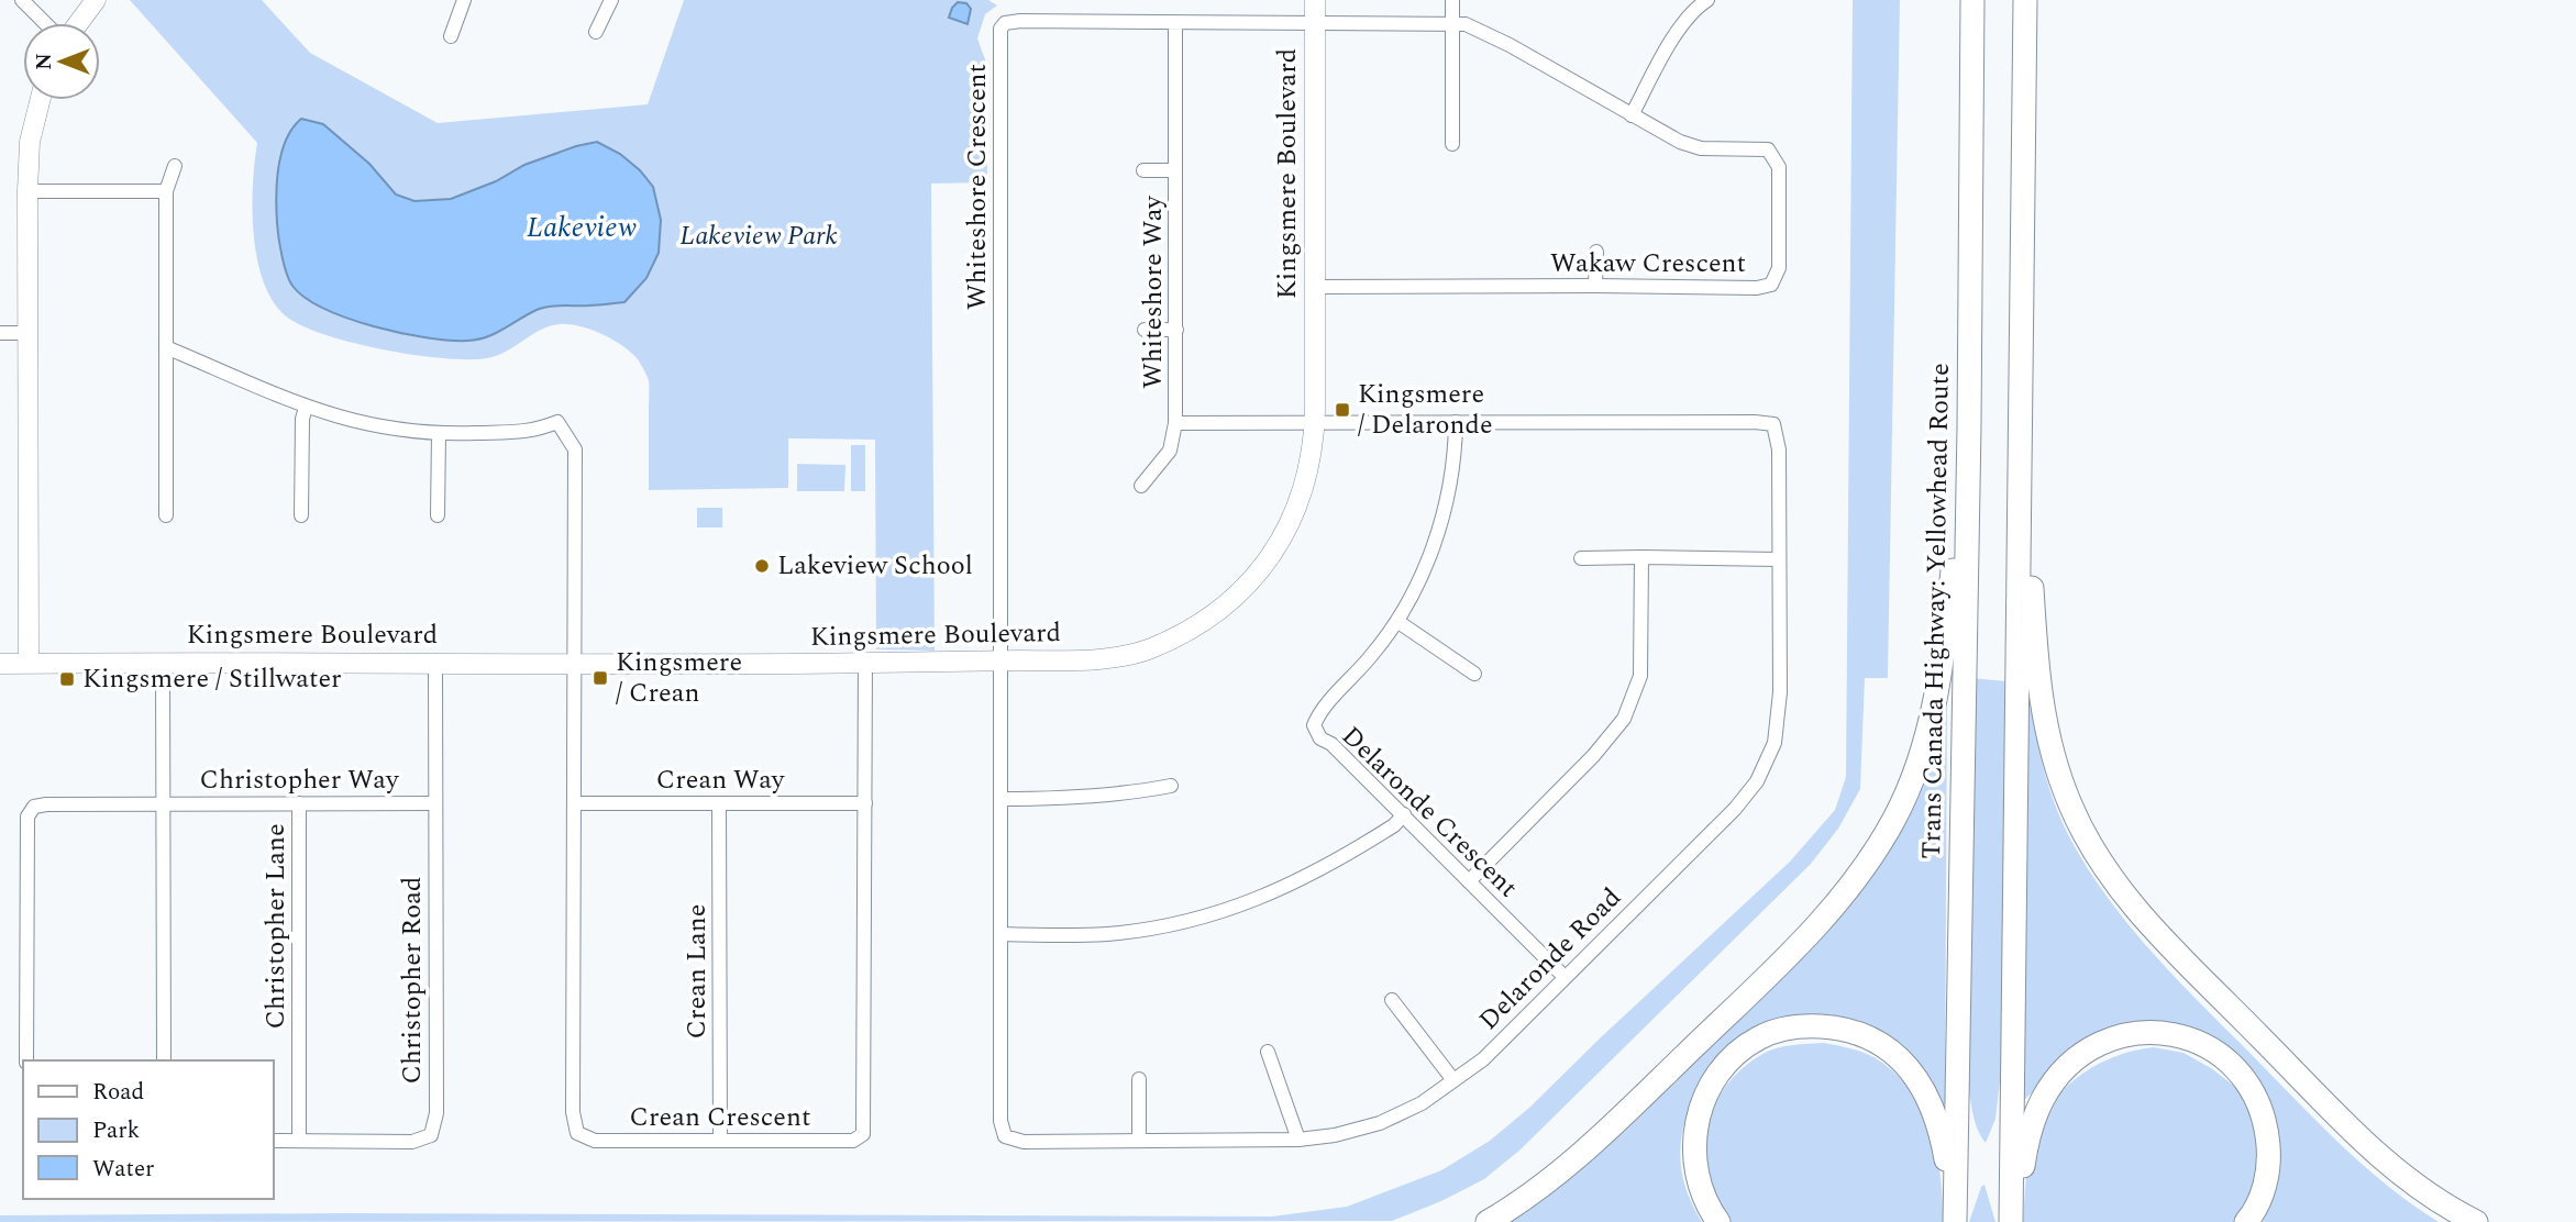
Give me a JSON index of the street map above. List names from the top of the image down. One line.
{"streets":{"highway":["Trans Canada Highway: Yellowhead Route"],"street":["Kingsmere Boulevard","Whiteshore Crescent","Wakaw Crescent","Whiteshore Way","Christopher Way","Crean Way","Delaronde Crescent","Christopher Lane","Delaronde Road","Crean Lane","Christopher Road","Crean Crescent"]},"crossings":[["Kingsmere Boulevard","Whiteshore Crescent"],["Kingsmere Boulevard","Wakaw Crescent"],["Kingsmere Boulevard","Whiteshore Way"],["Kingsmere Boulevard","Delaronde Road"],["Kingsmere Boulevard","Christopher Road"],["Kingsmere Boulevard","Crean Crescent"],["Whiteshore Crescent","Wakaw Crescent"],["Whiteshore Crescent","Whiteshore Way"],["Whiteshore Crescent","Delaronde Road"],["Whiteshore Way","Delaronde Road"],["Christopher Way","Christopher Lane"],["Christopher Way","Christopher Road"],["Crean Way","Crean Lane"],["Crean Way","Crean Crescent"],["Delaronde Crescent","Delaronde Road"],["Christopher Lane","Christopher Road"],["Crean Lane","Crean Crescent"]],"water":["Lakeview"],"parks":["Lakeview Park"],"places":{"transit":["Kingsmere / Delaronde","Kingsmere / Crean","Kingsmere / Stillwater"],"other":["Lakeview School"]},"legend":["Road","Park","Water"],"north":"left"}
